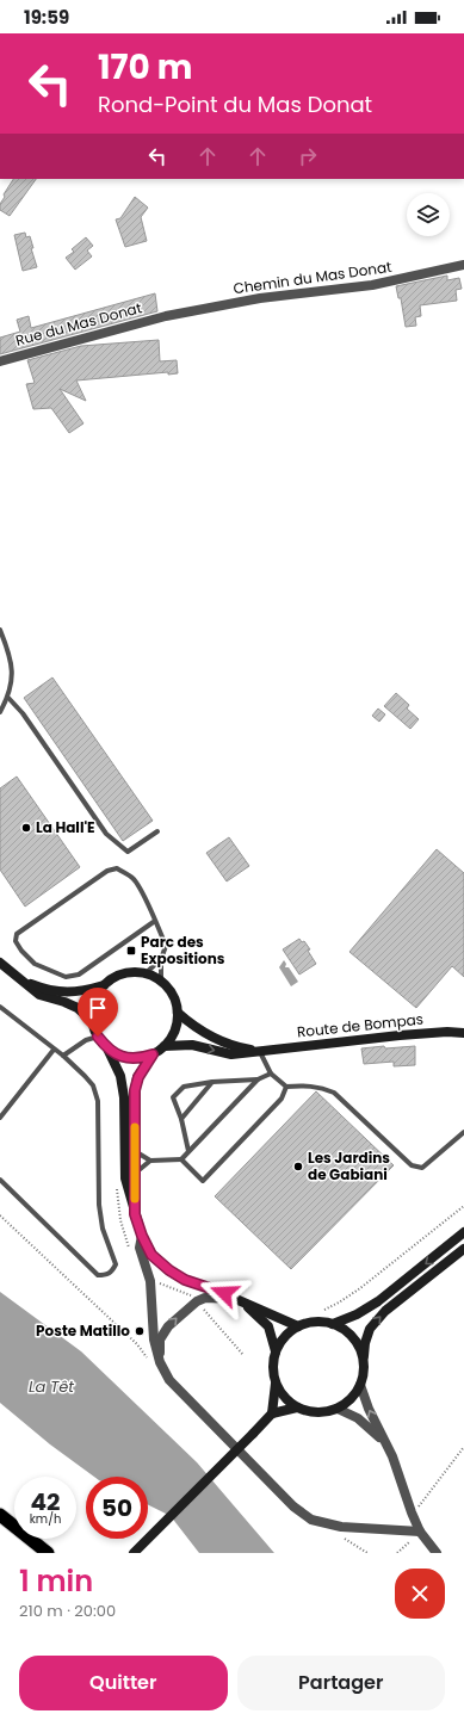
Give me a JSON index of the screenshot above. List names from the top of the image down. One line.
{"streets":{"main road":["Route de Bompas"],"street":["Chemin du Mas Donat","Rue du Mas Donat"]},"crossings":[["Chemin du Mas Donat","Rue du Mas Donat"]],"water":["La Têt"],"places":{"other":["La Hall'E","Les Jardins de Gabiani","Poste Matillo"],"transit":["Parc des Expositions"]},"page":{"status":"19:59","turn":["170 m","Rond-Point du Mas Donat"],"speed":"42 km/h","limit":"50","heading":["1 min","210 m · 20:00"],"buttons":["Quitter","Partager"]}}
